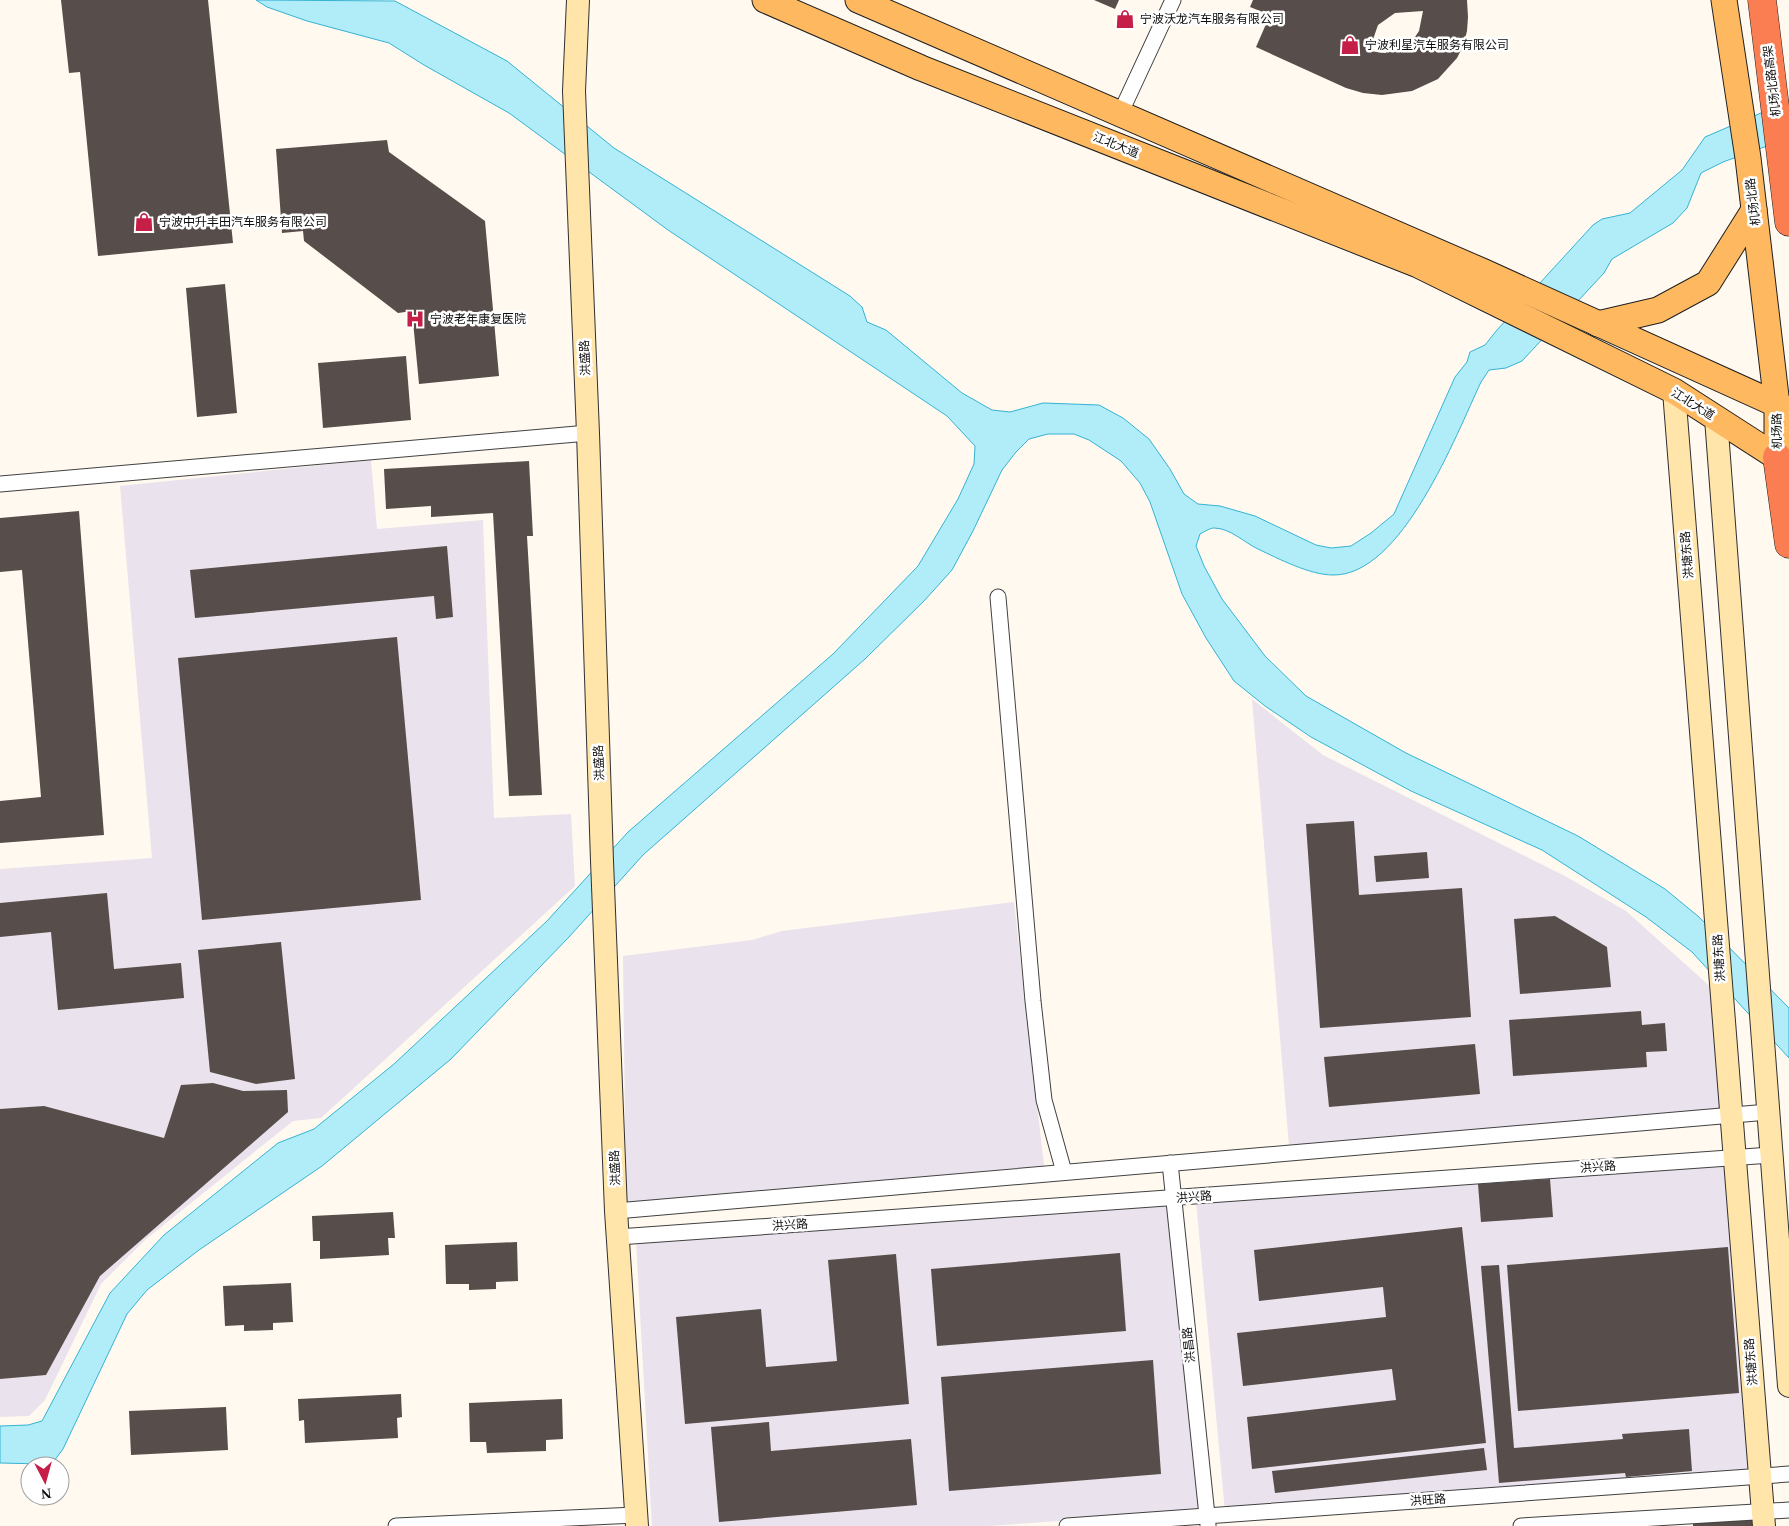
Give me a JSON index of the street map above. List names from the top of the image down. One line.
{"streets":{"highway":["机场北路高架"],"main road":["江北大道","机场北路","洪盛路","机场路","洪塘东路"],"street":["洪兴路","洪昌路","洪旺路"]},"crossings":[["江北大道","机场路"],["江北大道","洪塘东路"],["机场北路","机场路"],["洪盛路","洪兴路"],["洪塘东路","洪兴路"],["洪塘东路","洪旺路"],["洪兴路","洪昌路"],["洪昌路","洪旺路"]],"places":{"shop":["宁波沃龙汽车服务有限公司","宁波利星汽车服务有限公司","宁波中升丰田汽车服务有限公司"],"hospital":["宁波老年康复医院"]},"north":"bottom"}
